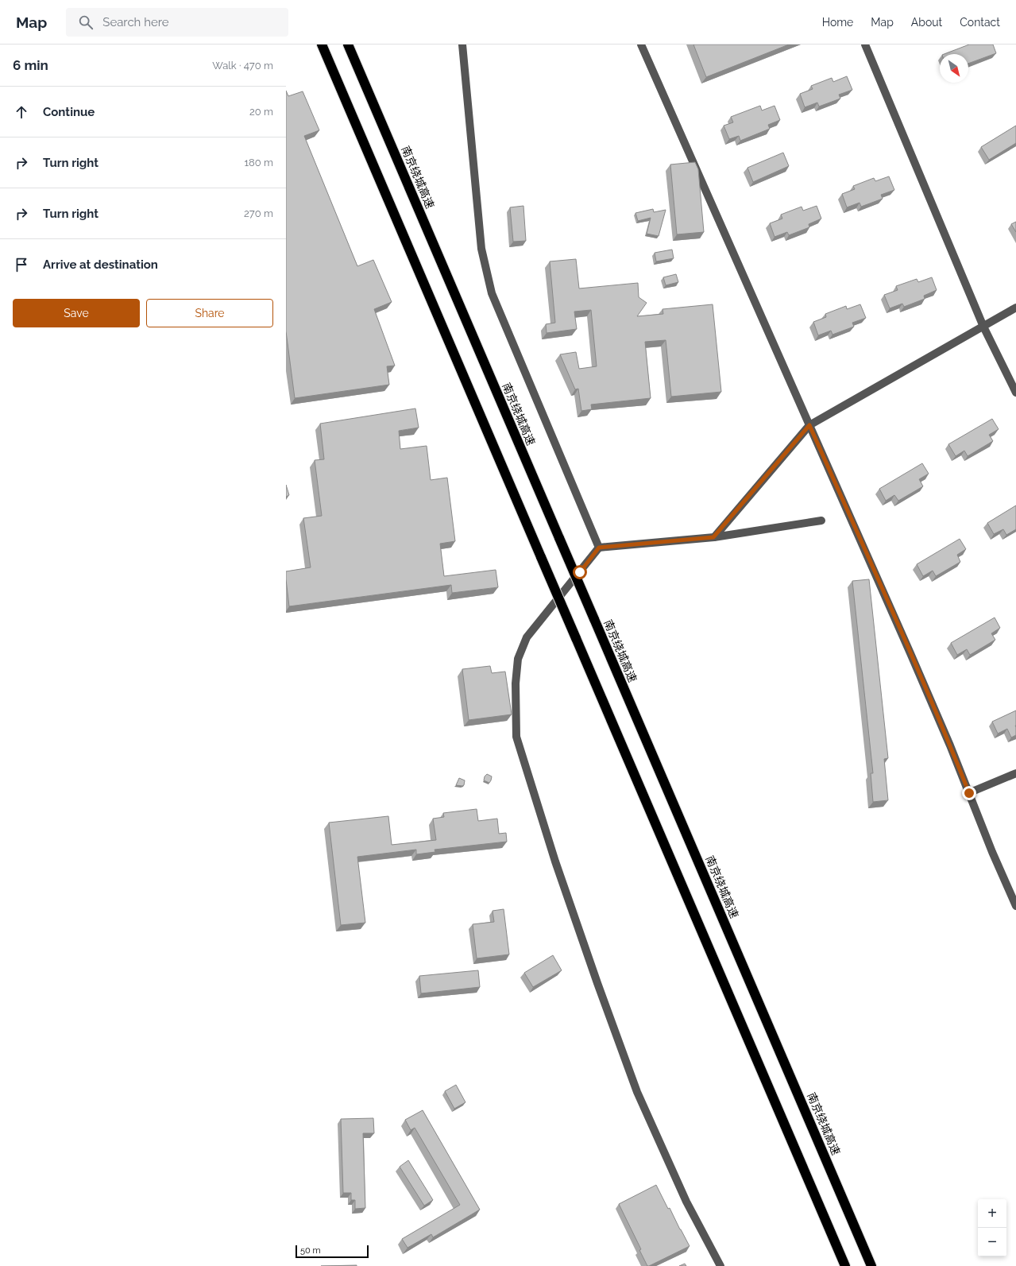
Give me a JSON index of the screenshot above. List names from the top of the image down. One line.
{"streets":{"highway":["南京绕城高速"]},"scale_bar":"50 m","north":"bottom right","page":{"header":"Map","search":"Search here","nav":["Home","Map","About","Contact"],"heading":["6 min","Walk · 470 m"],"list":[["Continue","20 m"],["Turn right","180 m"],["Turn right","270 m"],"Arrive at destination"],"buttons":["Save","Share"],"map_buttons":["+","−"],"scale":"50 m"}}
